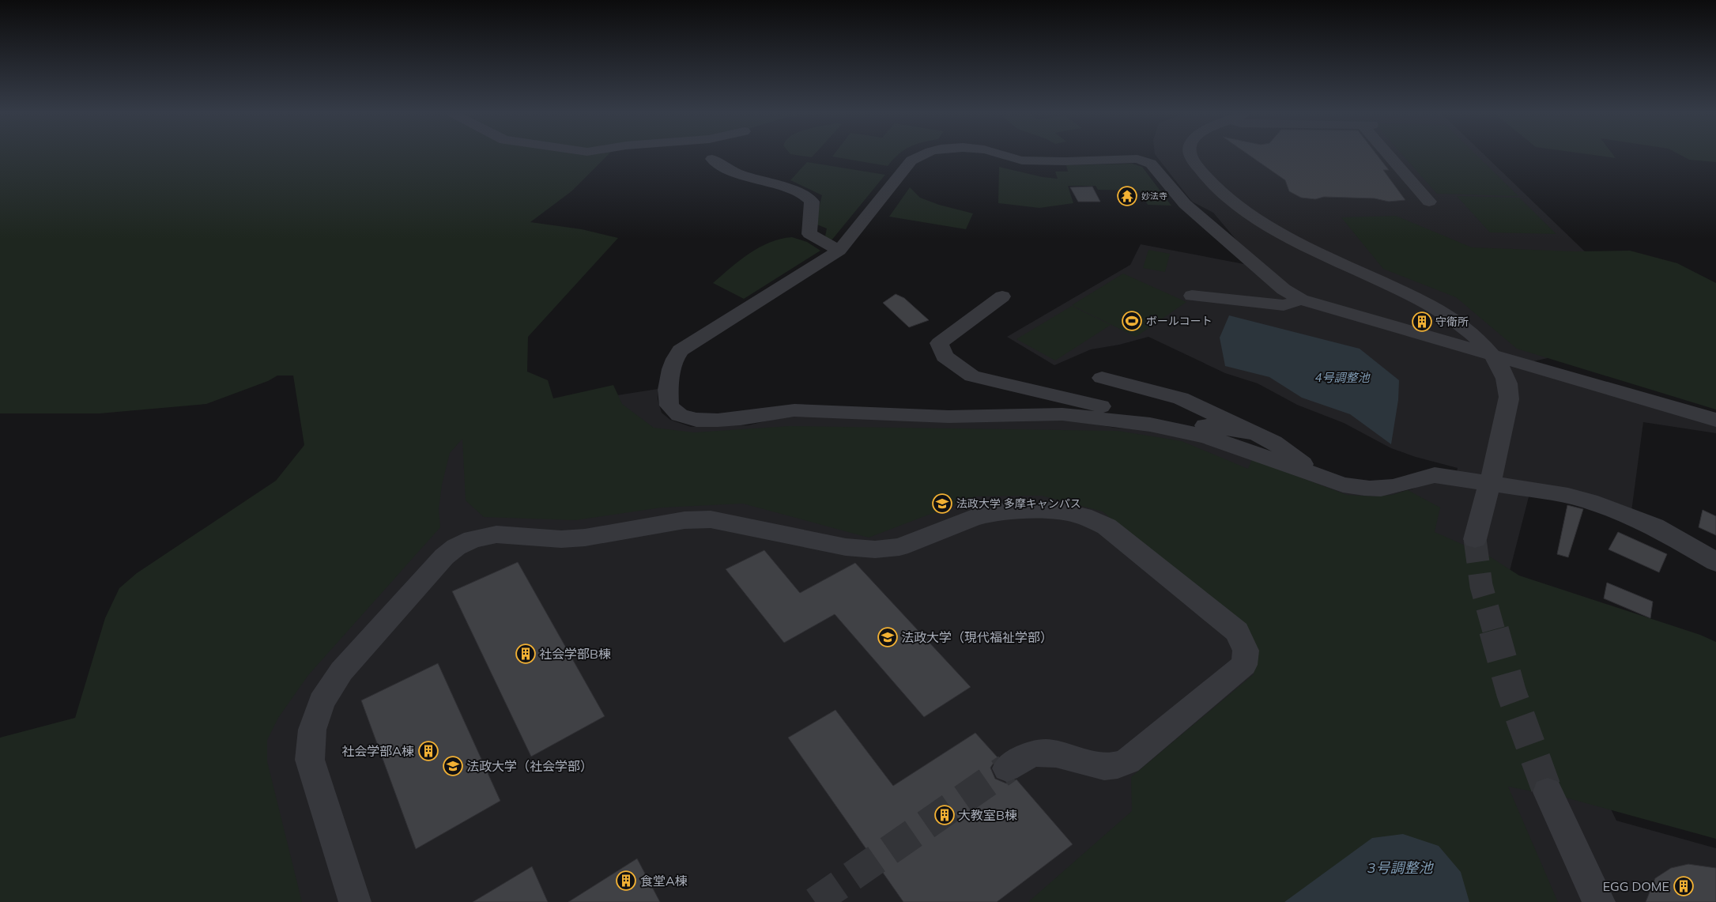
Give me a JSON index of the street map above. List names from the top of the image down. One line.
{"water":["4号調整池","3号調整池"],"places":{"temple":["妙法寺"],"sports":["ボールコート"],"building":["守衛所","社会学部B棟","社会学部A棟","大教室B棟","食堂A棟","EGG DOME"],"school or university":["法政大学 多摩キャンパス","法政大学（現代福祉学部）","法政大学（社会学部）"]}}
